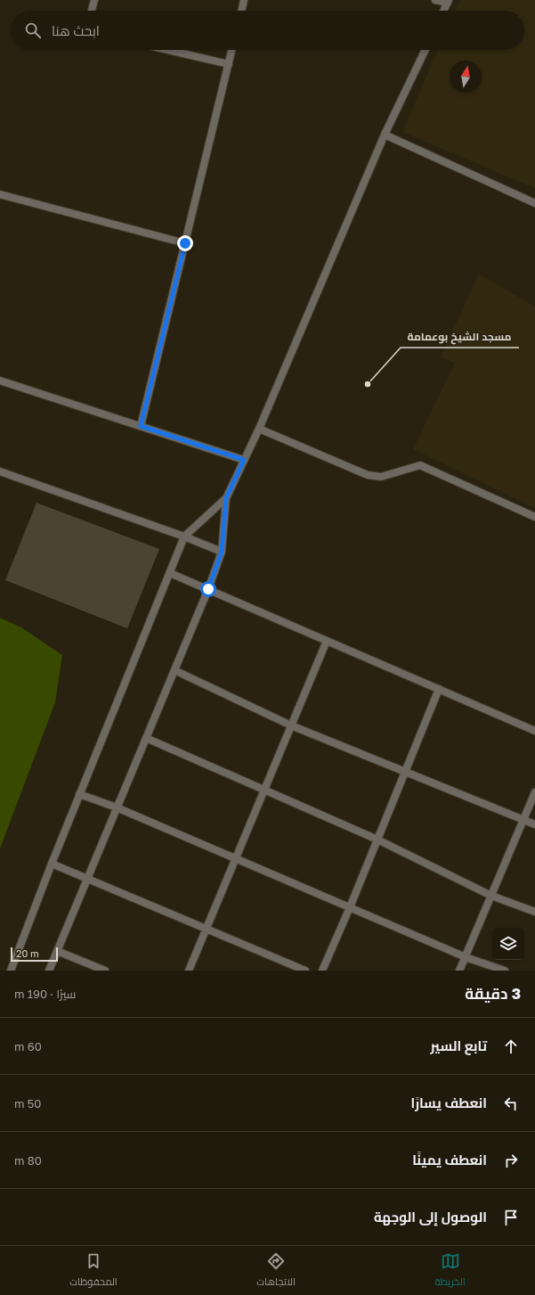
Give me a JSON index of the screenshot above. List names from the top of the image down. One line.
{"places":["مسجد الشيخ بوعمامة"],"scale_bar":"20 m","north":"top","page":{"search":"ابحث هنا","scale":"20 m","heading":["3 دقيقة","سيرًا · 190 m"],"list":[["تابع السير","60 m"],["انعطف يسارًا","50 m"],["انعطف يمينًا","80 m"],"الوصول إلى الوجهة"],"nav":["الخريطة","الاتجاهات","المحفوظات"]}}
